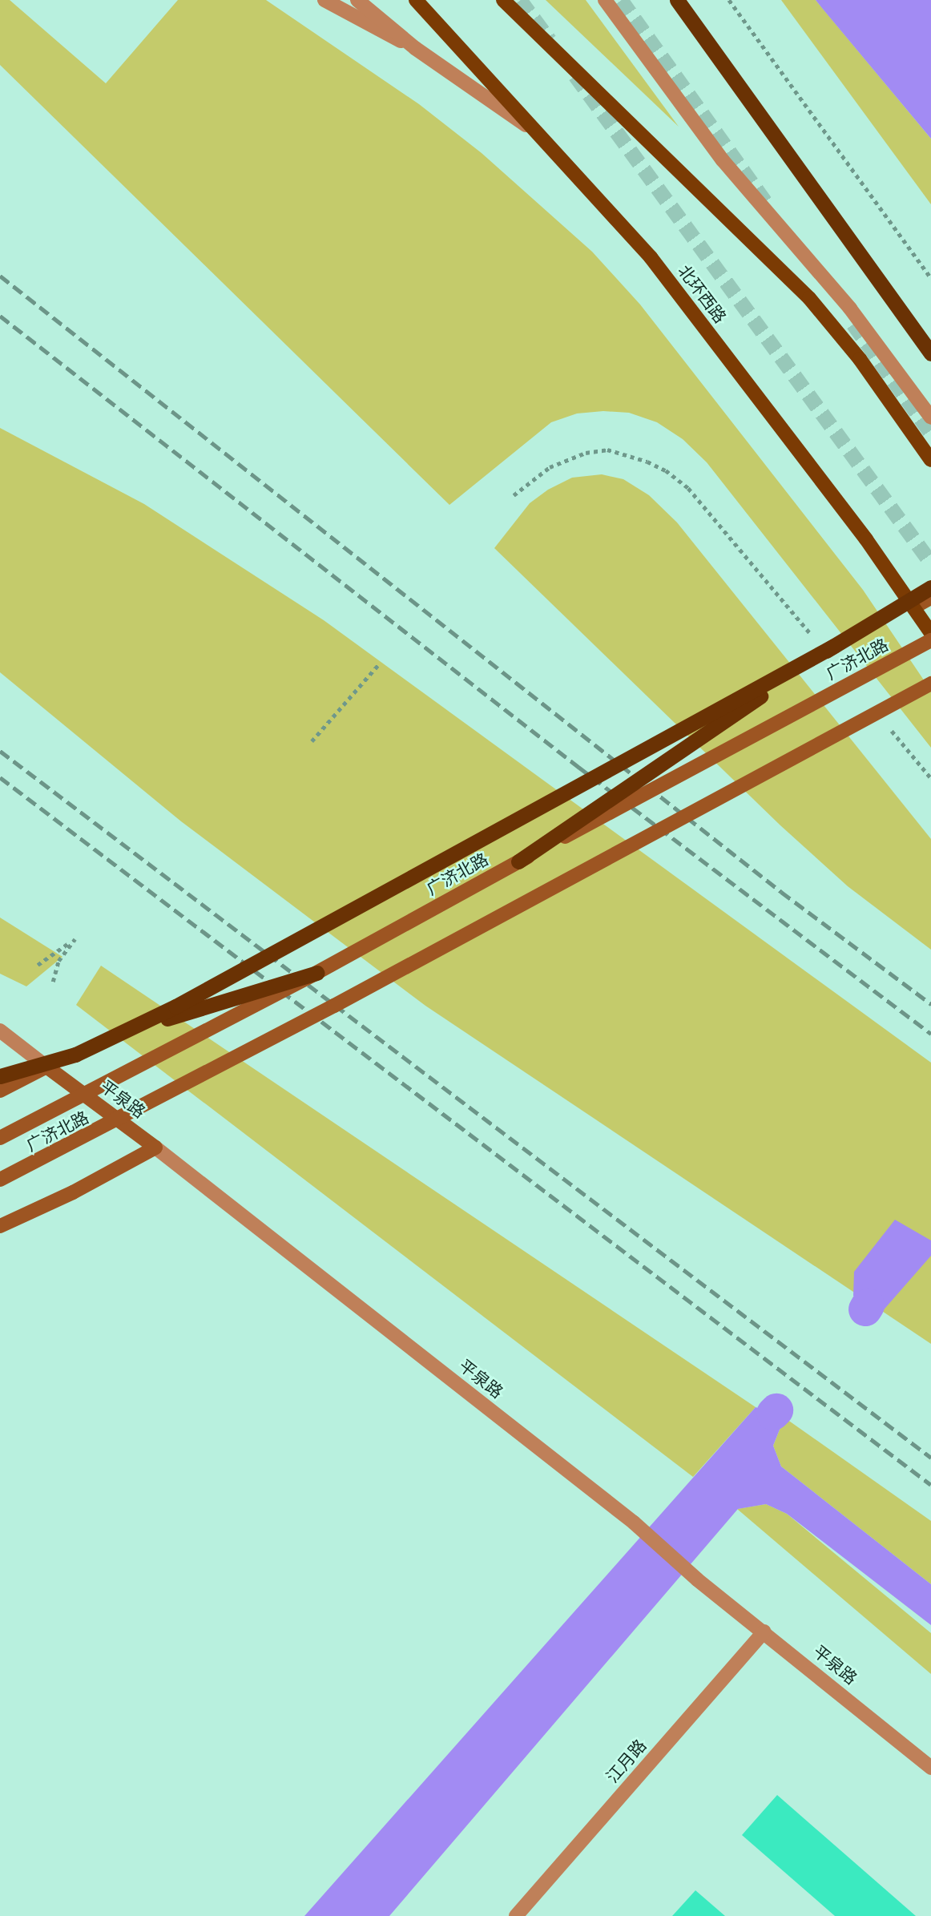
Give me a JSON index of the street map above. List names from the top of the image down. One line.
{"streets":{"main road":["北环西路","广济北路","平泉路"],"street":["江月路"]},"crossings":[["平泉路","江月路"]]}
